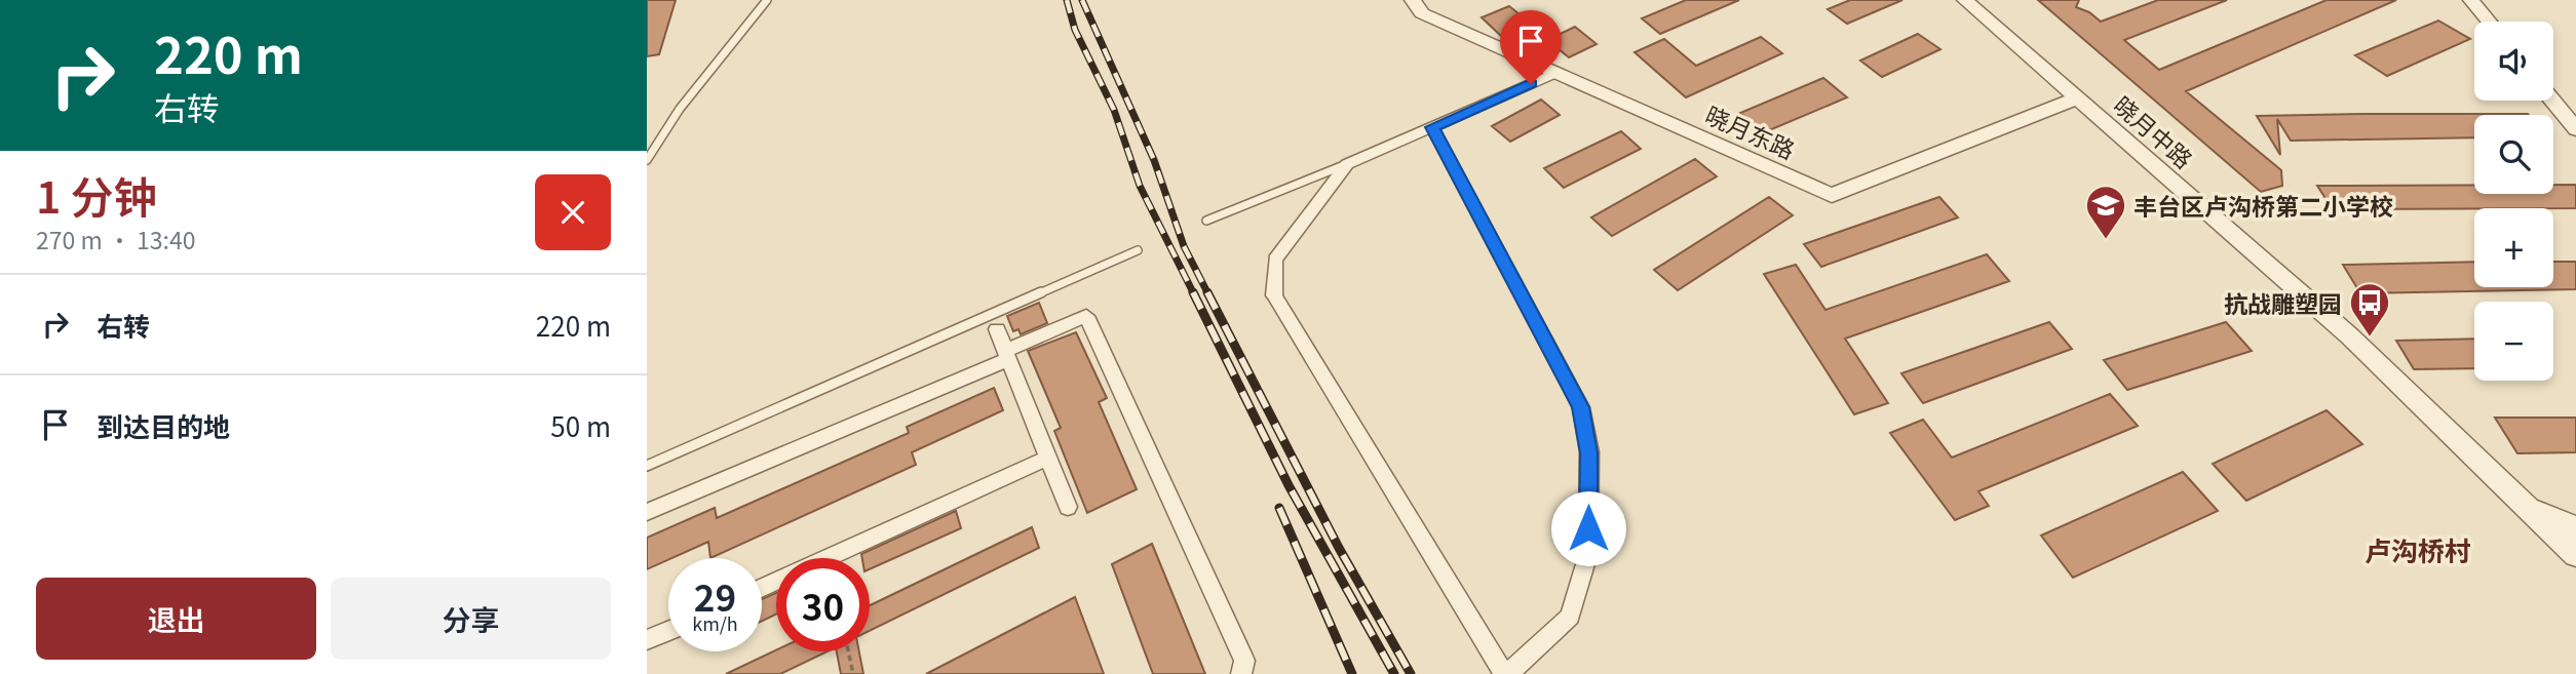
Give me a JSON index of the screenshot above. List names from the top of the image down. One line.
{"streets":{"street":["晓月东路","晓月中路"]},"crossings":[["晓月东路","晓月中路"]],"districts":["卢沟桥村"],"places":{"school or university":["丰台区卢沟桥第二小学校"],"bus stop":["抗战雕塑园"]},"page":{"turn":["220 m","右转"],"map_buttons":["+","−"],"heading":["1 分钟","270 m · 13:40"],"list":[{"name":"右转","value":"220 m"},{"name":"到达目的地","value":"50 m"}],"speed":"29 km/h","limit":"30","buttons":["退出","分享"]}}
